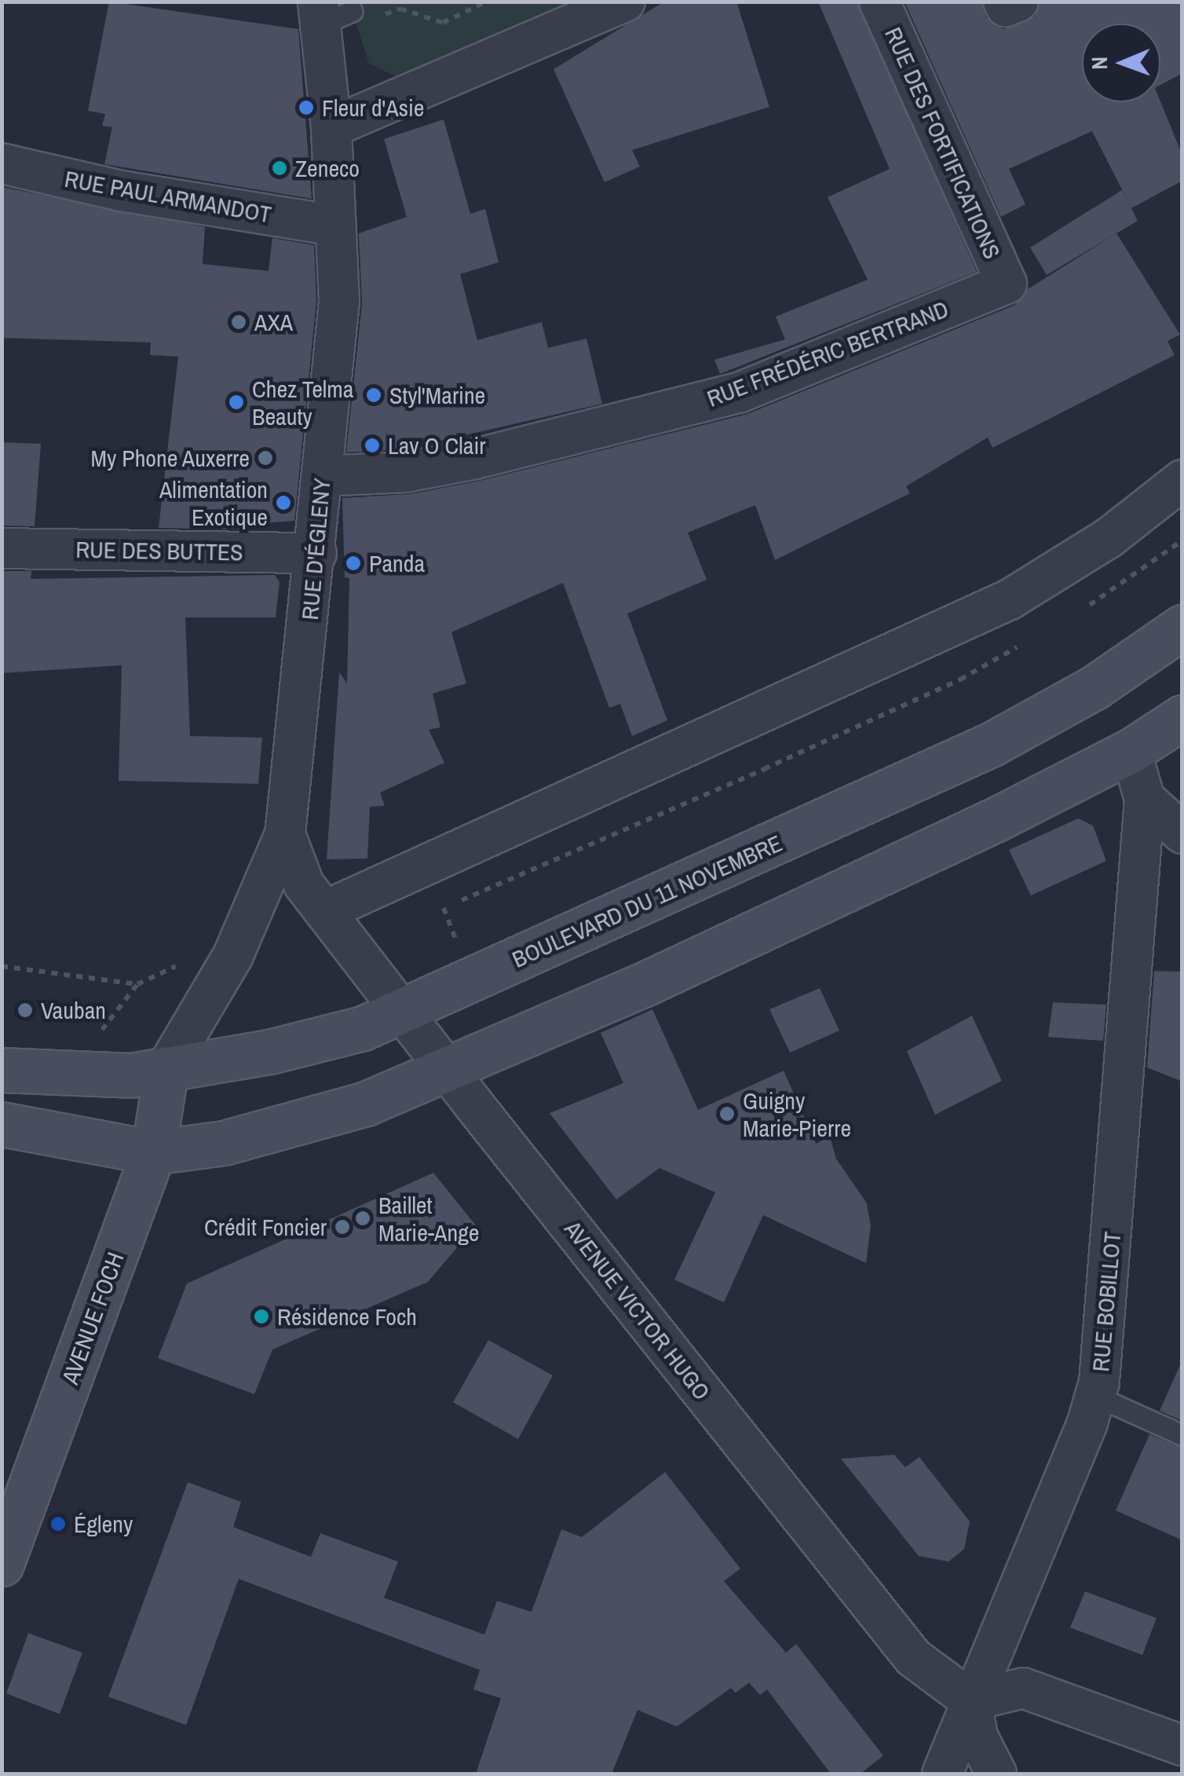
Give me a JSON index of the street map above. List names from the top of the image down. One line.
{"streets":{"main road":["BOULEVARD DU 11 NOVEMBRE","AVENUE FOCH"],"street":["RUE DES FORTIFICATIONS","RUE PAUL ARMANDOT","RUE FRÉDÉRIC BERTRAND","RUE D'ÉGLENY","RUE DES BUTTES","RUE BOBILLOT","AVENUE VICTOR HUGO"]},"crossings":[["RUE DES FORTIFICATIONS","RUE FRÉDÉRIC BERTRAND"],["RUE PAUL ARMANDOT","RUE D'ÉGLENY"],["RUE FRÉDÉRIC BERTRAND","RUE D'ÉGLENY"],["RUE D'ÉGLENY","RUE DES BUTTES"],["RUE D'ÉGLENY","BOULEVARD DU 11 NOVEMBRE"],["RUE D'ÉGLENY","AVENUE VICTOR HUGO"],["RUE D'ÉGLENY","AVENUE FOCH"],["BOULEVARD DU 11 NOVEMBRE","AVENUE VICTOR HUGO"],["BOULEVARD DU 11 NOVEMBRE","AVENUE FOCH"],["RUE BOBILLOT","AVENUE VICTOR HUGO"]],"places":["Fleur d'Asie","Zeneco","AXA","Styl'Marine","Chez Telma Beauty","Lav O Clair","My Phone Auxerre","Alimentation Exotique","Panda","Vauban","Guigny Marie-Pierre","Baillet Marie-Ange","Crédit Foncier","Résidence Foch","Égleny"],"north":"left"}
